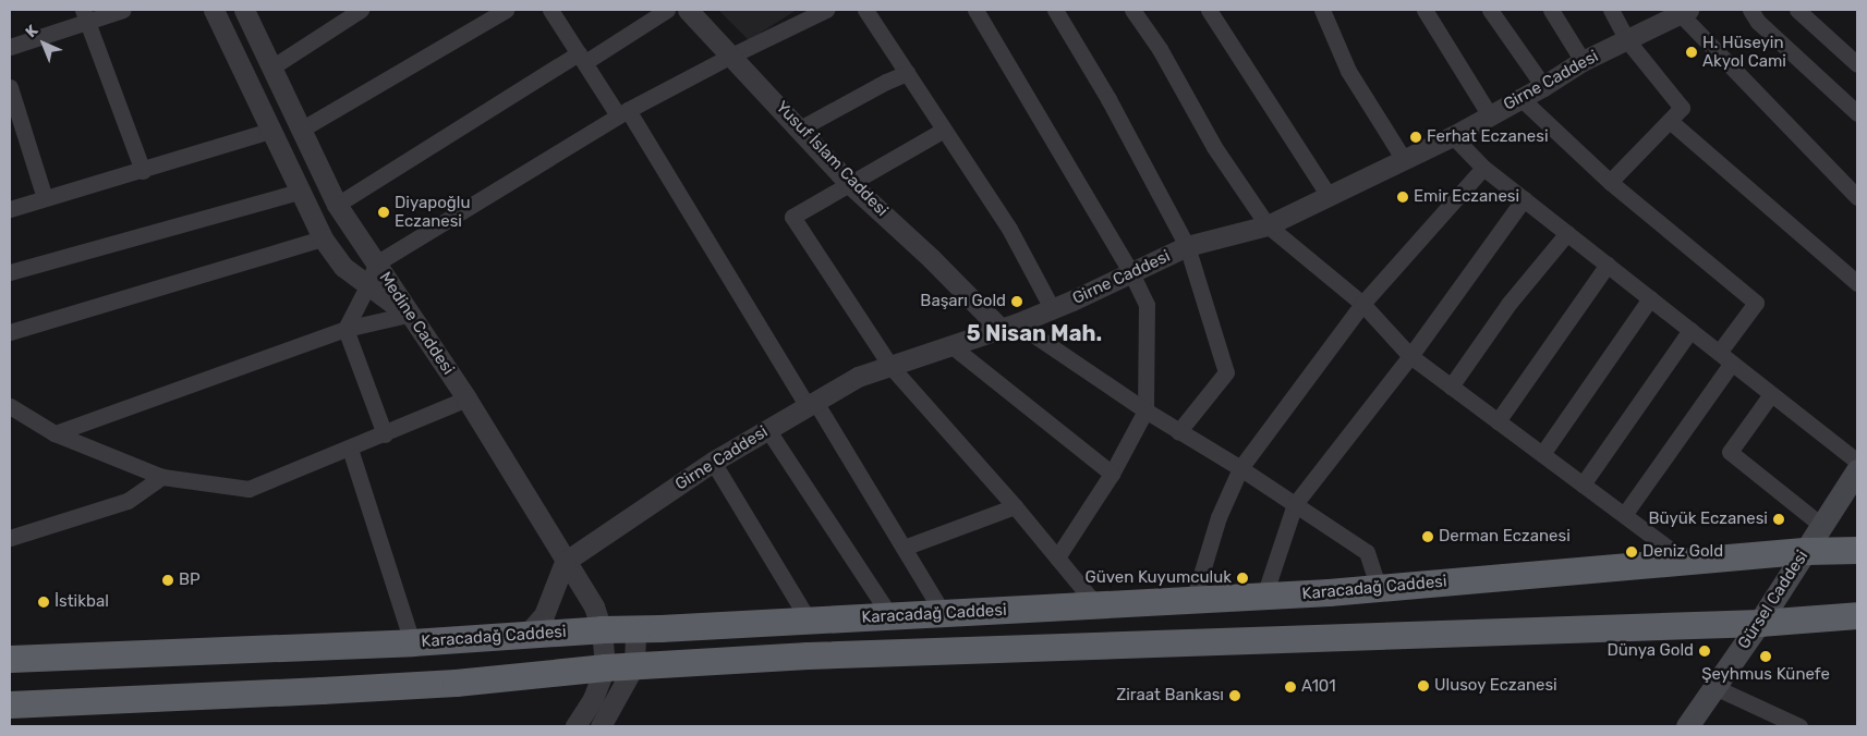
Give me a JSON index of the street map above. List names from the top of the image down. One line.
{"streets":{"highway":["Karacadağ Caddesi"],"main road":["Gürsel Caddesi"],"street":["Girne Caddesi","Yusuf İslam Caddesi","Medine Caddesi"]},"crossings":[["Girne Caddesi","Yusuf İslam Caddesi"],["Girne Caddesi","Medine Caddesi"],["Medine Caddesi","Karacadağ Caddesi"],["Karacadağ Caddesi","Gürsel Caddesi"]],"districts":["5 Nisan Mah."],"places":["H. Hüseyin Akyol Cami","Ferhat Eczanesi","Emir Eczanesi","Diyapoğlu Eczanesi","Başarı Gold","Büyük Eczanesi","Derman Eczanesi","Deniz Gold","Güven Kuyumculuk","BP","İstikbal","Dünya Gold","Şeyhmus Künefe","Ulusoy Eczanesi","A101","Ziraat Bankası"],"north":"top left"}
